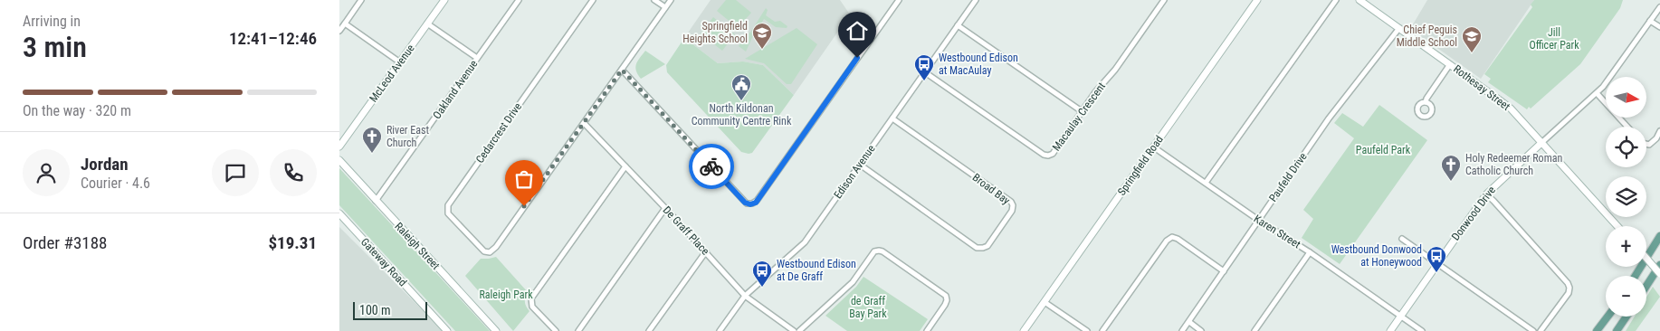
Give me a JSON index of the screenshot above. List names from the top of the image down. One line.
{"streets":{"street":["McLeod Avenue","Rothesay Street","Oakland Avenue","Macaulay Crescent","Cedarcrest Drive","Springfield Road","Edison Avenue","Paufeld Drive","Broad Bay","Donwood Drive","De Graff Place","Karen Street","Raleigh Street","Gateway Road"]},"crossings":[["Rothesay Street","Paufeld Drive"],["Rothesay Street","Donwood Drive"],["Oakland Avenue","Raleigh Street"],["Macaulay Crescent","Edison Avenue"],["Cedarcrest Drive","De Graff Place"],["Springfield Road","Karen Street"],["Edison Avenue","Broad Bay"],["Edison Avenue","De Graff Place"],["Paufeld Drive","Karen Street"],["Donwood Drive","Karen Street"]],"parks":["Jill Officer Park","Paufeld Park","Raleigh Park","de Graff Bay Park"],"places":{"school or university":["Springfield Heights School","Chief Peguis Middle School"],"bus stop":["Westbound Edison at MacAulay","Westbound Donwood at Honeywood","Westbound Edison at De Graff"],"public building":["North Kildonan Community Centre Rink"],"church":["River East Church","Holy Redeemer Roman Catholic Church"]},"scale_bar":"100 m","north":"right","page":{"heading":["3 min","Arriving in","12:41–12:46"],"panel":["Jordan","Courier · 4.6","Order #3188","$19.31"],"bar":"On the way · 320 m","map_buttons":["+","−"],"scale":"100 m"}}
